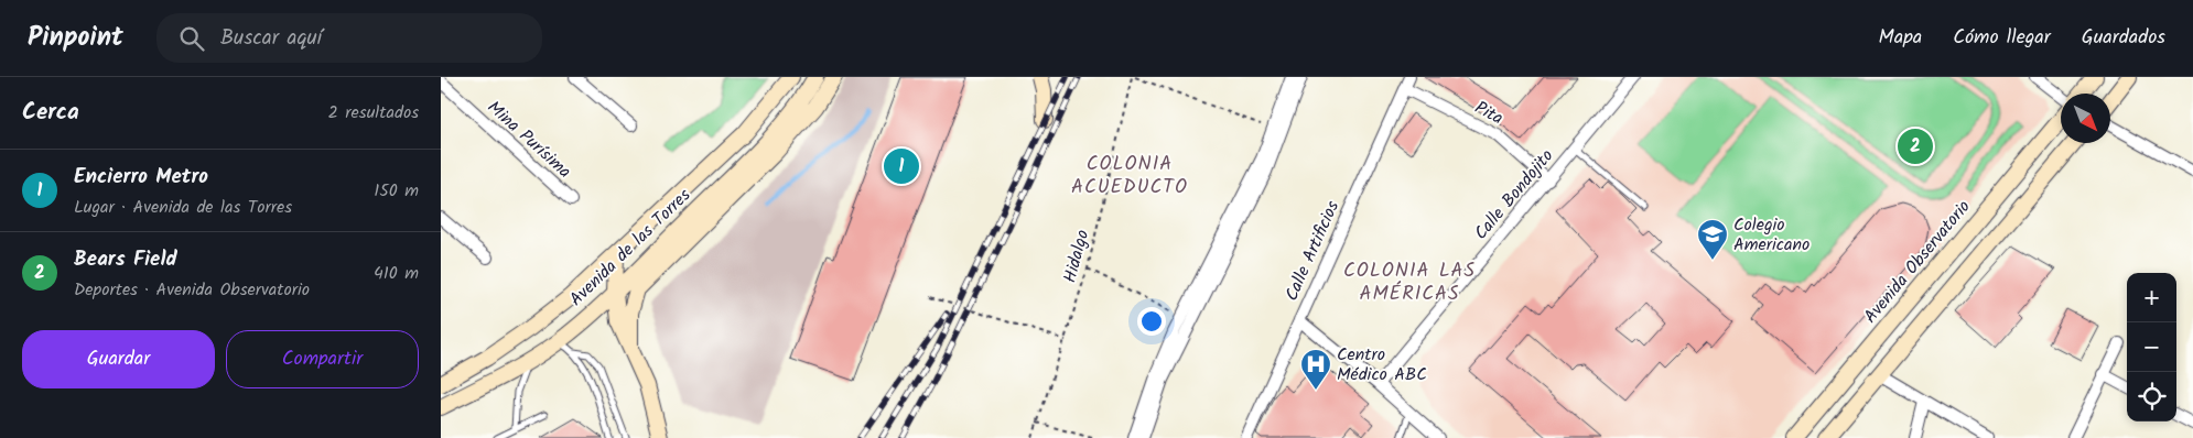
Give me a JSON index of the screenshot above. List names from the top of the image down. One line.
{"streets":{"street":["Pita","Mina Purísima","Calle Bondojito","Avenida de las Torres","Calle Artificios","Avenida Observatorio"],"path":["Hidalgo"]},"crossings":[["Pita","Calle Bondojito"],["Pita","Calle Artificios"]],"districts":["COLONIA ACUEDUCTO","COLONIA LAS AMÉRICAS"],"places":{"school or university":["Colegio Americano"],"hospital":["Centro Médico ABC"]},"north":"bottom right","page":{"header":"Pinpoint","search":"Buscar aquí","nav":["Mapa","Cómo llegar","Guardados"],"heading":["Cerca","2 resultados"],"pins":["2","1"],"list":[{"mark":"1","name":"Encierro Metro","note":"Lugar · Avenida de las Torres","value":"150 m"},{"mark":"2","name":"Bears Field","note":"Deportes · Avenida Observatorio","value":"410 m"}],"map_buttons":["+","−"],"buttons":["Guardar","Compartir"]}}
